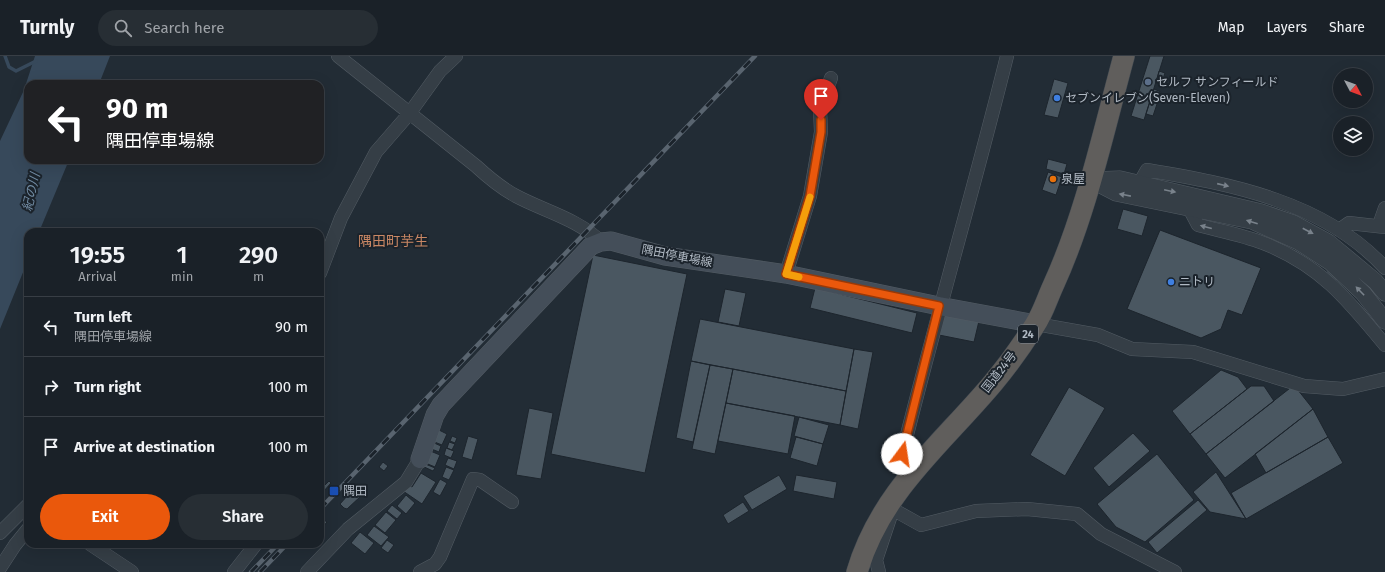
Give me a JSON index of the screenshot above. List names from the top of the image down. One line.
{"streets":{"highway":["24","国道24号"],"main road":["隅田停車場線"]},"crossings":[["隅田停車場線","国道24号"]],"districts":["隅田町芋生"],"water":["紀の川"],"places":{"other":["セルフ サンフィールド","セブンイレブン(Seven-Eleven)","泉屋","ニトリ"],"transit":["隅田"]},"north":"bottom right","page":{"header":"Turnly","search":"Search here","nav":["Map","Layers","Share"],"turn":["90 m","隅田停車場線"],"eta":["19:55","Arrival","1","min","290","m"],"list":[{"name":"Turn left","note":"隅田停車場線","value":"90 m"},{"name":"Turn right","value":"100 m"},{"name":"Arrive at destination","value":"100 m"}],"buttons":["Exit","Share"]}}
